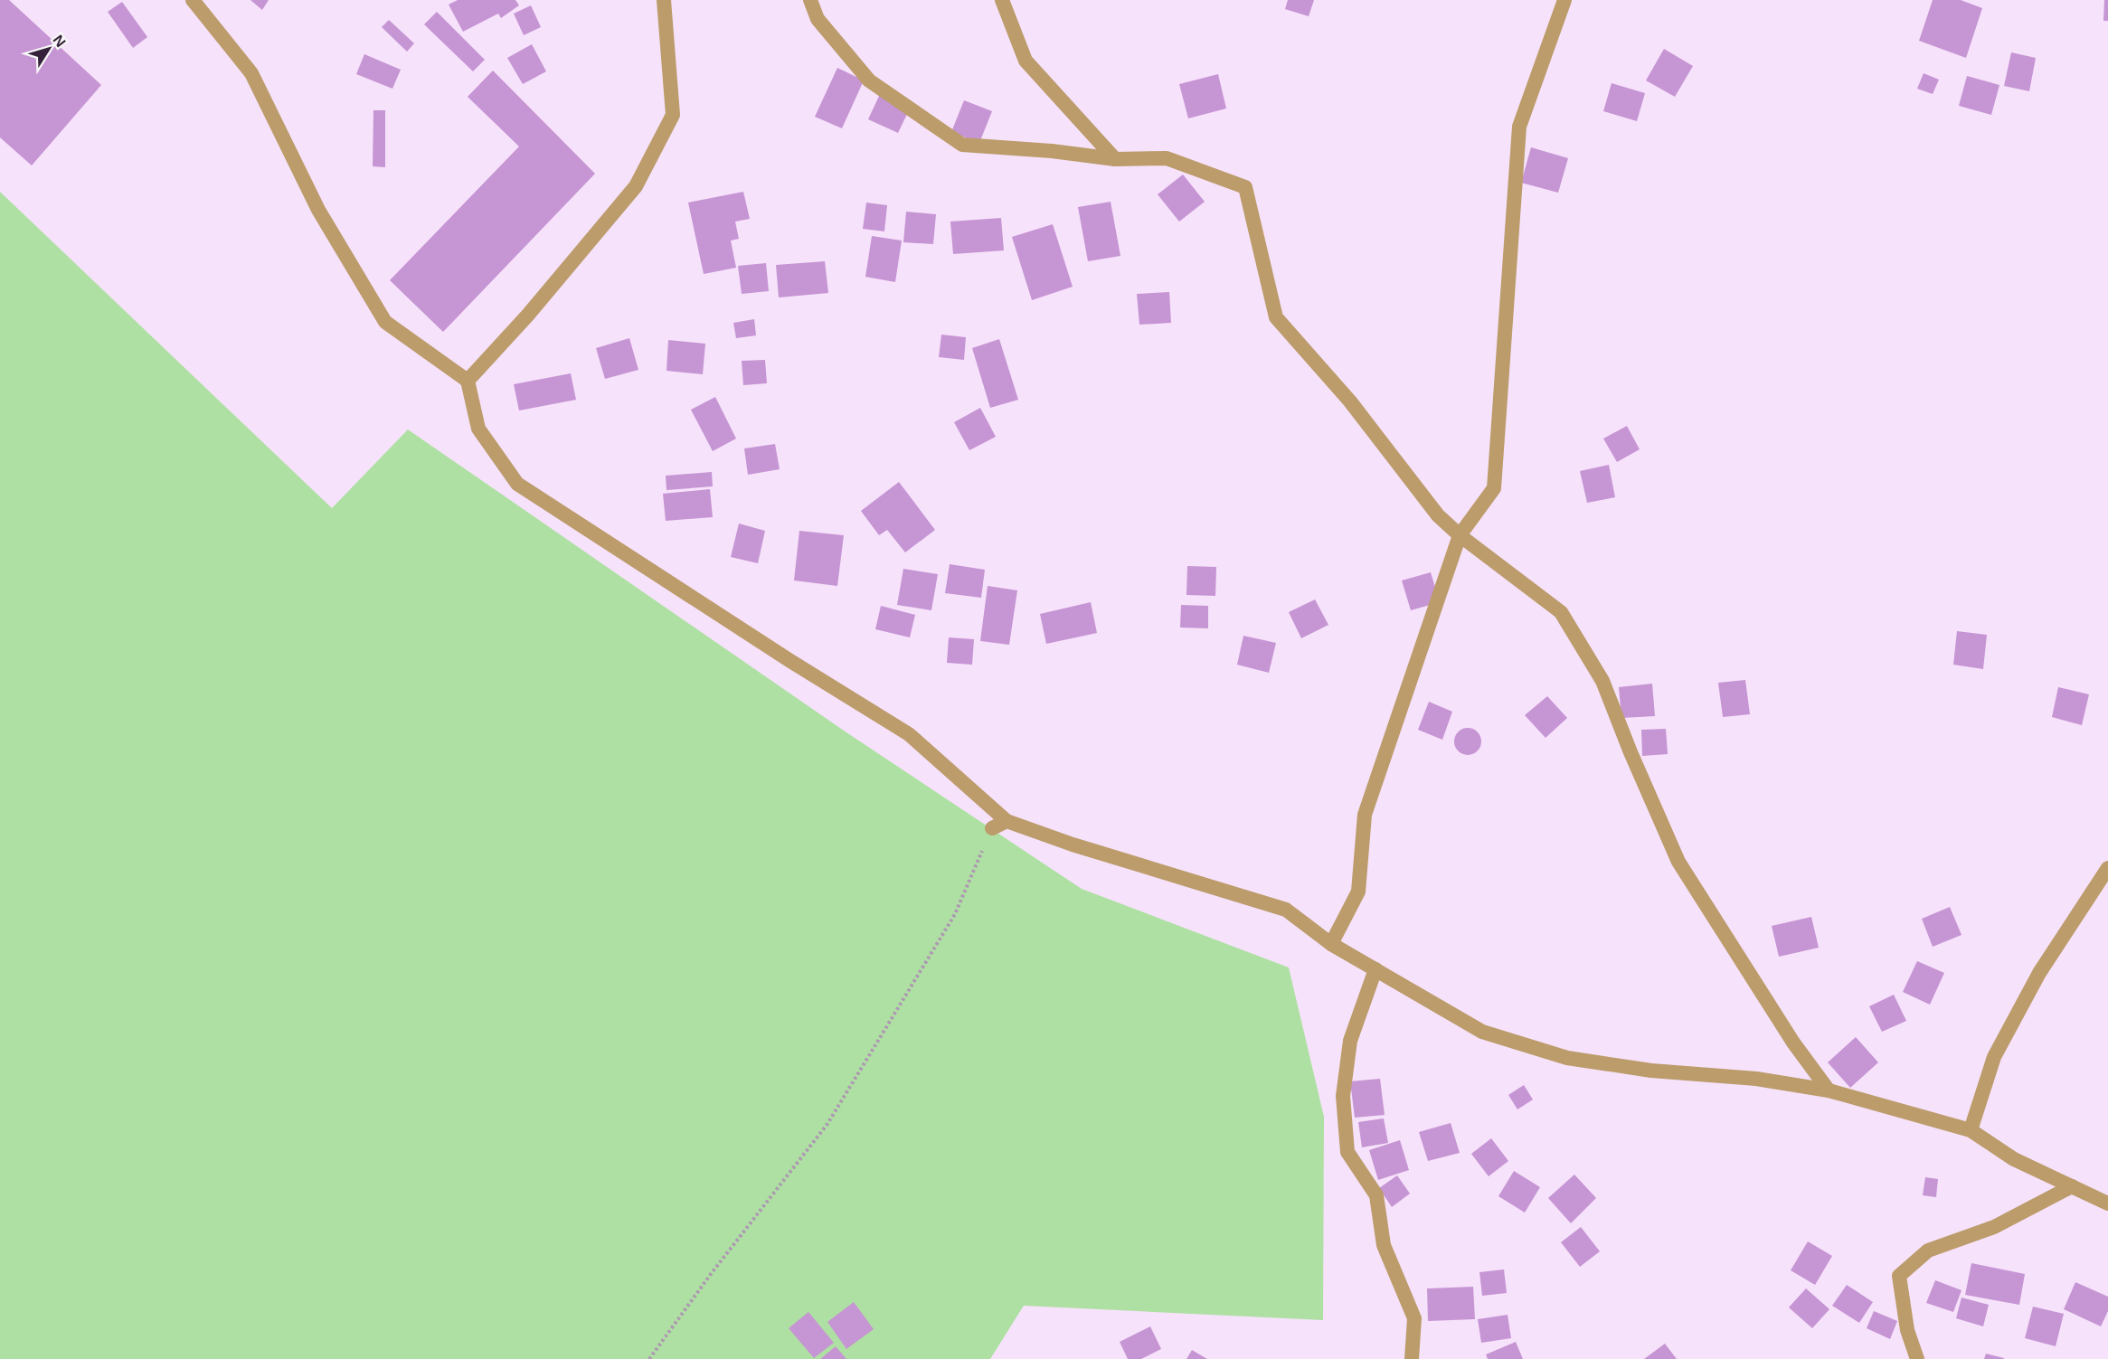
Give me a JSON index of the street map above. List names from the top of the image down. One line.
{"north":"top right"}
